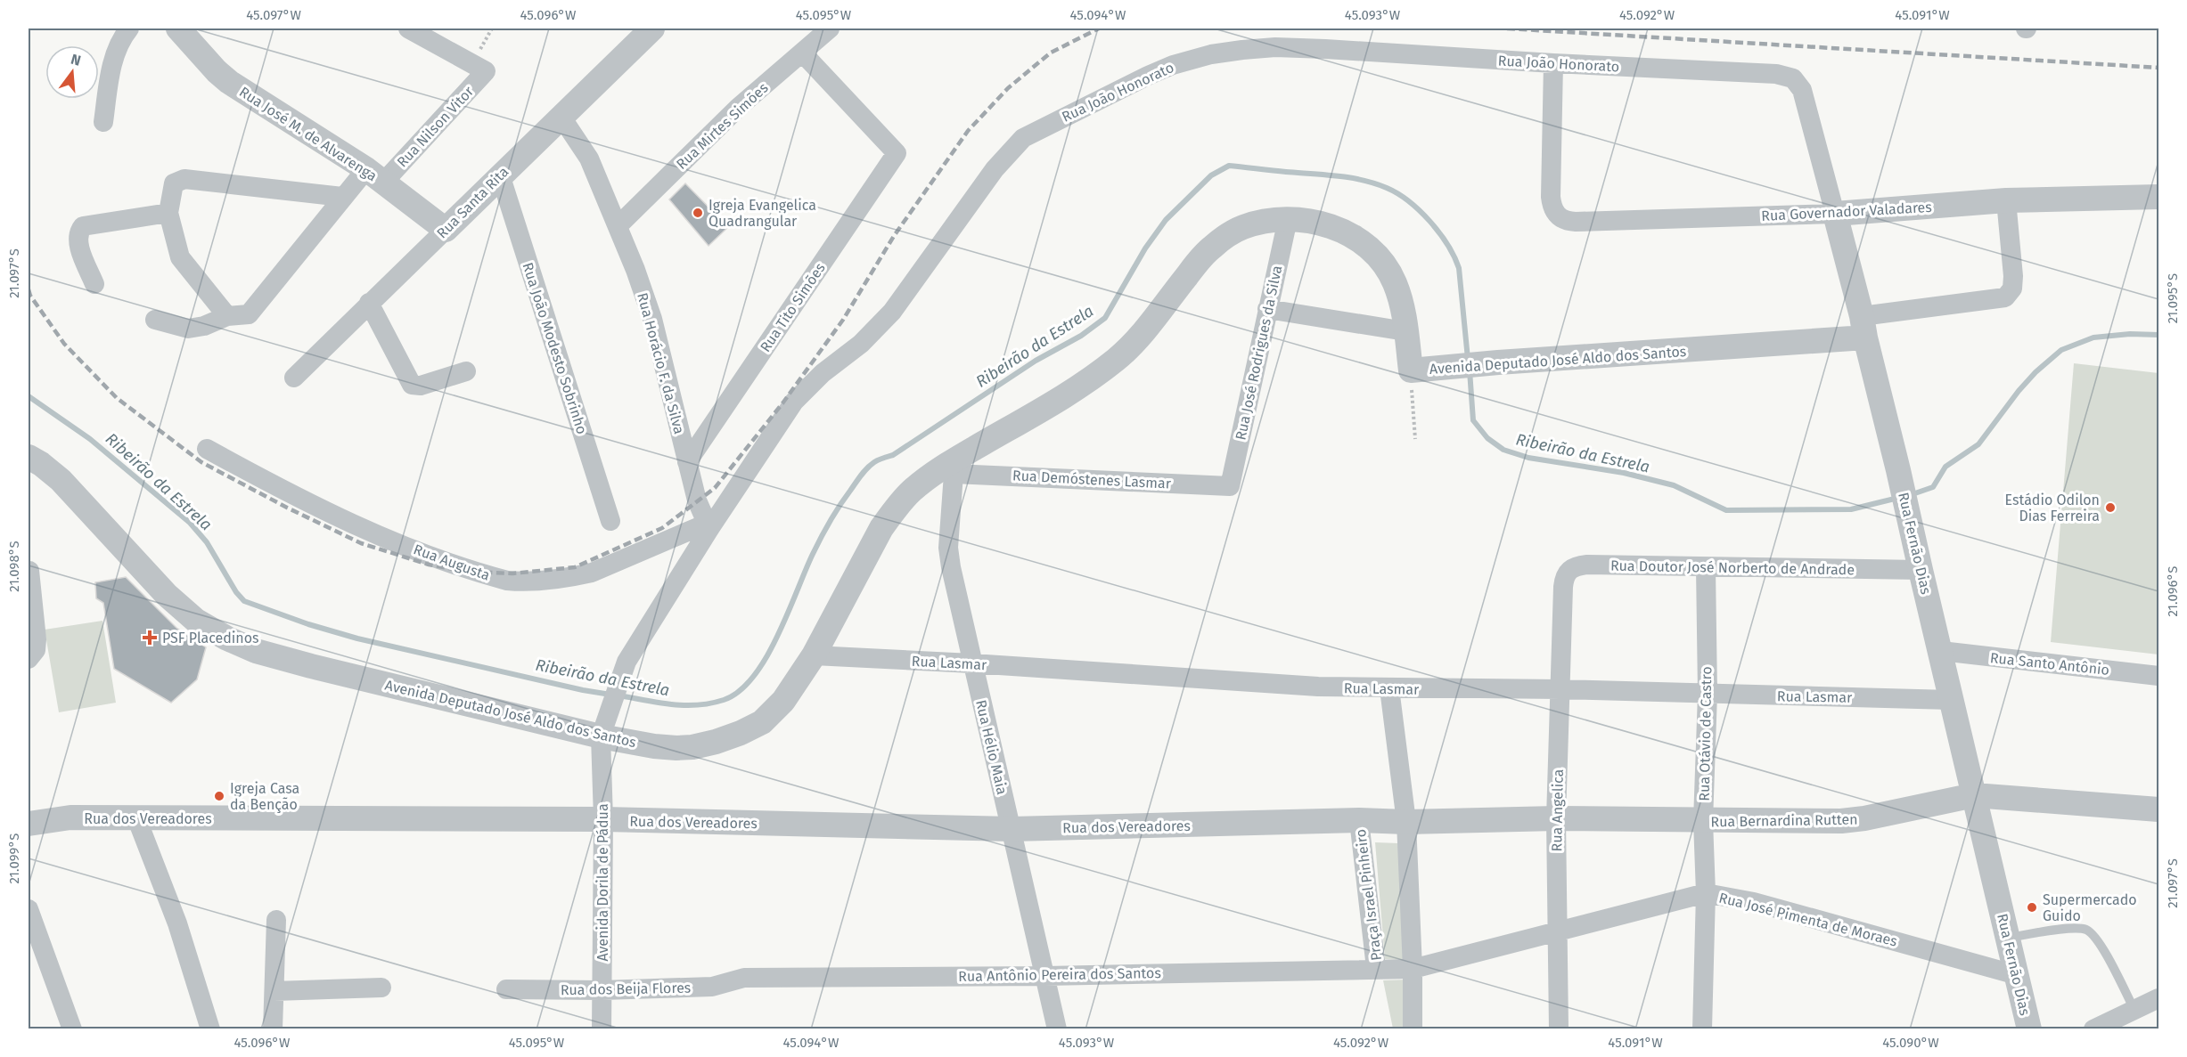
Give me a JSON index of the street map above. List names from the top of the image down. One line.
{"streets":{"street":["Rua João Honorato","Rua Mirtes Simões","Rua Nilson Vitor","Rua José M. de Alvarenga","Rua Santa Rita","Rua Governador Valadares","Rua Tito Simões","Rua João Modesto Sobrinho","Rua José Rodrigues da Silva","Avenida Deputado José Aldo dos Santos","Rua Horácio F. da Silva","Rua Demóstenes Lasmar","Rua Fernão Dias","Rua Augusta","Rua Doutor José Norberto de Andrade","Rua Lasmar","Rua Santo Antônio","Rua Otávio de Castro","Rua Hélio Maia","Rua Angelica","Rua dos Vereadores","Rua Bernardina Rutten","Avenida Dorila de Pádua","Praça Israel Pinheiro","Rua José Pimenta de Moraes","Rua Antônio Pereira dos Santos","Rua dos Beija Flores"]},"crossings":[["Rua João Honorato","Rua Governador Valadares"],["Rua João Honorato","Avenida Deputado José Aldo dos Santos"],["Rua João Honorato","Rua Horácio F. da Silva"],["Rua João Honorato","Rua Fernão Dias"],["Rua João Honorato","Rua Augusta"],["Rua João Honorato","Avenida Dorila de Pádua"],["Rua Mirtes Simões","Rua Tito Simões"],["Rua Mirtes Simões","Rua Horácio F. da Silva"],["Rua Nilson Vitor","Rua José M. de Alvarenga"],["Rua José M. de Alvarenga","Rua Santa Rita"],["Rua Santa Rita","Rua João Modesto Sobrinho"],["Rua Santa Rita","Rua Horácio F. da Silva"],["Rua Governador Valadares","Rua Fernão Dias"],["Rua Tito Simões","Rua Horácio F. da Silva"],["Rua José Rodrigues da Silva","Avenida Deputado José Aldo dos Santos"],["Rua José Rodrigues da Silva","Rua Demóstenes Lasmar"],["Avenida Deputado José Aldo dos Santos","Rua Demóstenes Lasmar"],["Avenida Deputado José Aldo dos Santos","Rua Fernão Dias"],["Avenida Deputado José Aldo dos Santos","Rua Lasmar"],["Avenida Deputado José Aldo dos Santos","Rua Hélio Maia"],["Avenida Deputado José Aldo dos Santos","Avenida Dorila de Pádua"],["Rua Horácio F. da Silva","Rua Augusta"],["Rua Demóstenes Lasmar","Rua Hélio Maia"],["Rua Fernão Dias","Rua Doutor José Norberto de Andrade"],["Rua Fernão Dias","Rua Lasmar"],["Rua Fernão Dias","Rua Santo Antônio"],["Rua Fernão Dias","Rua Bernardina Rutten"],["Rua Fernão Dias","Rua José Pimenta de Moraes"],["Rua Doutor José Norberto de Andrade","Rua Otávio de Castro"],["Rua Doutor José Norberto de Andrade","Rua Angelica"],["Rua Lasmar","Rua Otávio de Castro"],["Rua Lasmar","Rua Hélio Maia"],["Rua Lasmar","Rua Angelica"],["Rua Otávio de Castro","Rua Bernardina Rutten"],["Rua Otávio de Castro","Rua José Pimenta de Moraes"],["Rua Hélio Maia","Rua dos Vereadores"],["Rua Hélio Maia","Rua Antônio Pereira dos Santos"],["Rua Angelica","Rua Bernardina Rutten"],["Rua Angelica","Rua José Pimenta de Moraes"],["Rua dos Vereadores","Avenida Dorila de Pádua"],["Rua dos Vereadores","Praça Israel Pinheiro"],["Rua Bernardina Rutten","Praça Israel Pinheiro"],["Avenida Dorila de Pádua","Rua dos Beija Flores"],["Praça Israel Pinheiro","Rua José Pimenta de Moraes"],["Praça Israel Pinheiro","Rua Antônio Pereira dos Santos"],["Rua Antônio Pereira dos Santos","Rua dos Beija Flores"]],"water":["Ribeirão da Estrela"],"places":{"other":["Igreja Evangelica Quadrangular","Estádio Odilon Dias Ferreira","Igreja Casa da Benção","Supermercado Guido"],"health":["PSF Placedinos"]},"north":"top","coordinates":["45.097°W","45.096°W","45.095°W","45.094°W","45.093°W","45.092°W","45.091°W","21.097°S","21.095°S","21.098°S","21.096°S","21.099°S","45.090°W"]}
